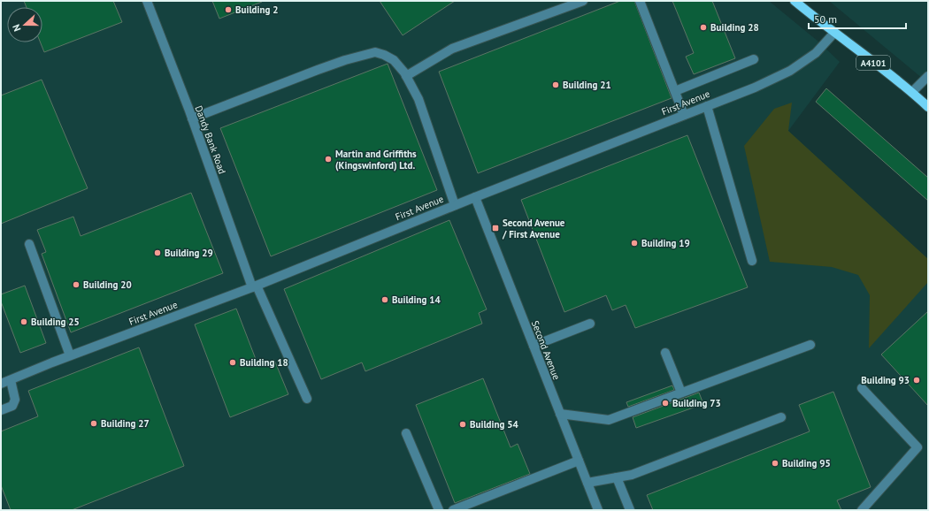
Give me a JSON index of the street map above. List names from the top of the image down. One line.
{"streets":{"main road":["A4101"],"street":["First Avenue","Dandy Bank Road","Second Avenue"]},"crossings":[["A4101","First Avenue"],["First Avenue","Dandy Bank Road"],["First Avenue","Second Avenue"]],"places":{"other":["Building 2","Building 28","Building 21","Martin and Griffiths (Kingswinford) Ltd.","Building 19","Building 29","Building 20","Building 14","Building 25","Building 18","Building 93","Building 73","Building 27","Building 54","Building 95"],"transit":["Second Avenue / First Avenue"]},"scale_bar":"50 m","north":"left"}
